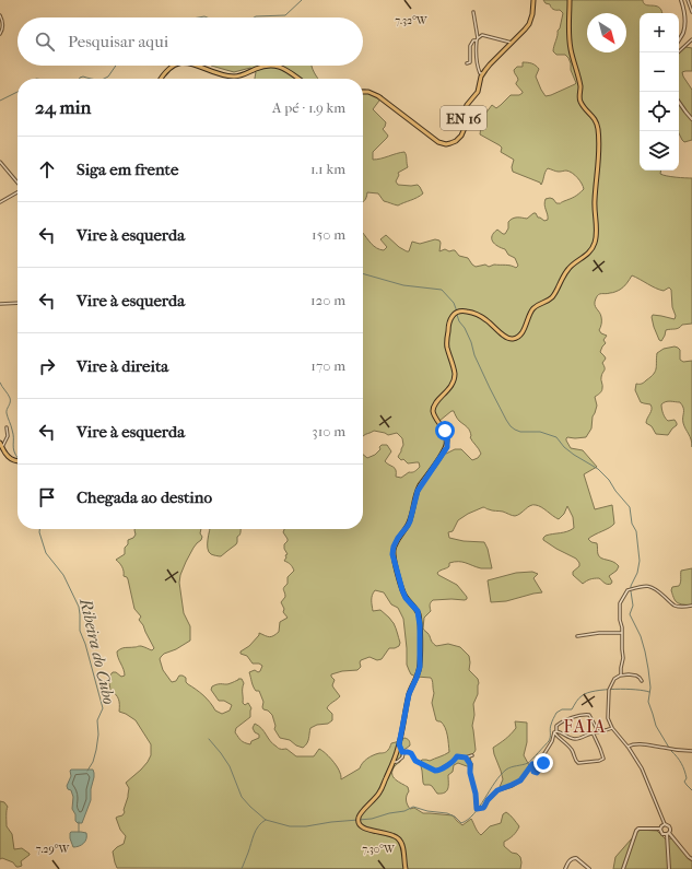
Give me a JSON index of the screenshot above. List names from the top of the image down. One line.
{"streets":{"main road":["EN 16"]},"districts":["FAIA"],"water":["Ribeira do Cubo"],"north":"bottom right","page":{"map_buttons":["+","−"],"search":"Pesquisar aqui","heading":["24 min","A pé · 1.9 km"],"list":[["Siga em frente","1.1 km"],["Vire à esquerda","150 m"],["Vire à esquerda","120 m"],["Vire à direita","170 m"],["Vire à esquerda","310 m"],"Chegada ao destino"]},"coordinates":["7.32°W","7.29°W","7.30°W"]}
